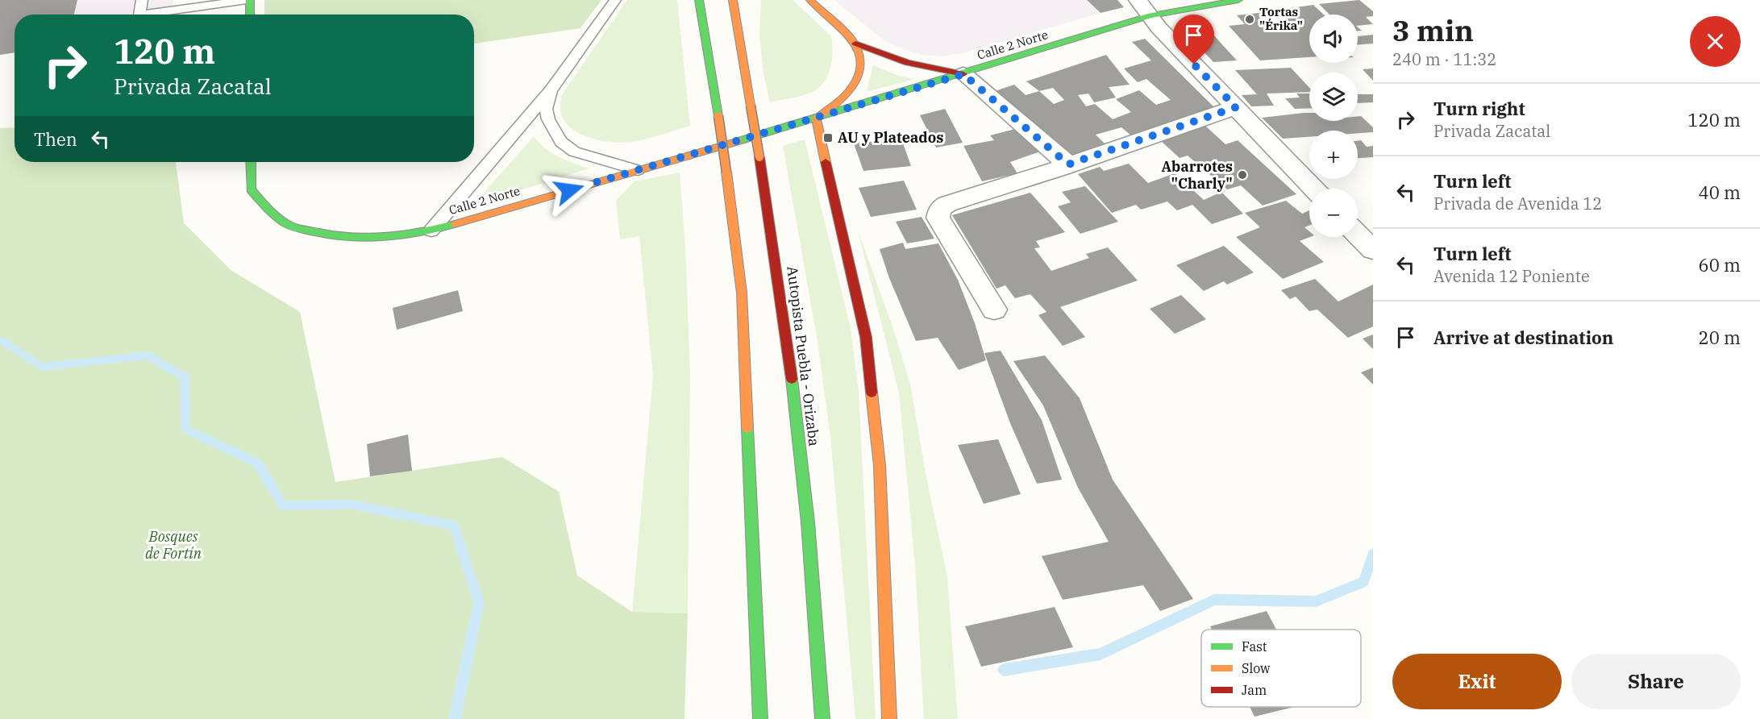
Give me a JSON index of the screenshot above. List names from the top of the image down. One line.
{"streets":{"main road":["Calle 2 Norte","Autopista Puebla - Orizaba"]},"parks":["Bosques de Fortín"],"places":{"other":["Tortas \"Érika\"","Abarrotes \"Charly\""],"transit":["AU y Plateados"]},"legend":["Fast","Slow","Jam"],"page":{"heading":["3 min","240 m · 11:32"],"map_buttons":["+","−"],"turn":["120 m","Privada Zacatal"],"list":[{"name":"Turn right","note":"Privada Zacatal","value":"120 m"},{"name":"Turn left","note":"Privada de Avenida 12","value":"40 m"},{"name":"Turn left","note":"Avenida 12 Poniente","value":"60 m"},{"name":"Arrive at destination","value":"20 m"}],"then":"Then","buttons":["Exit","Share"]}}
